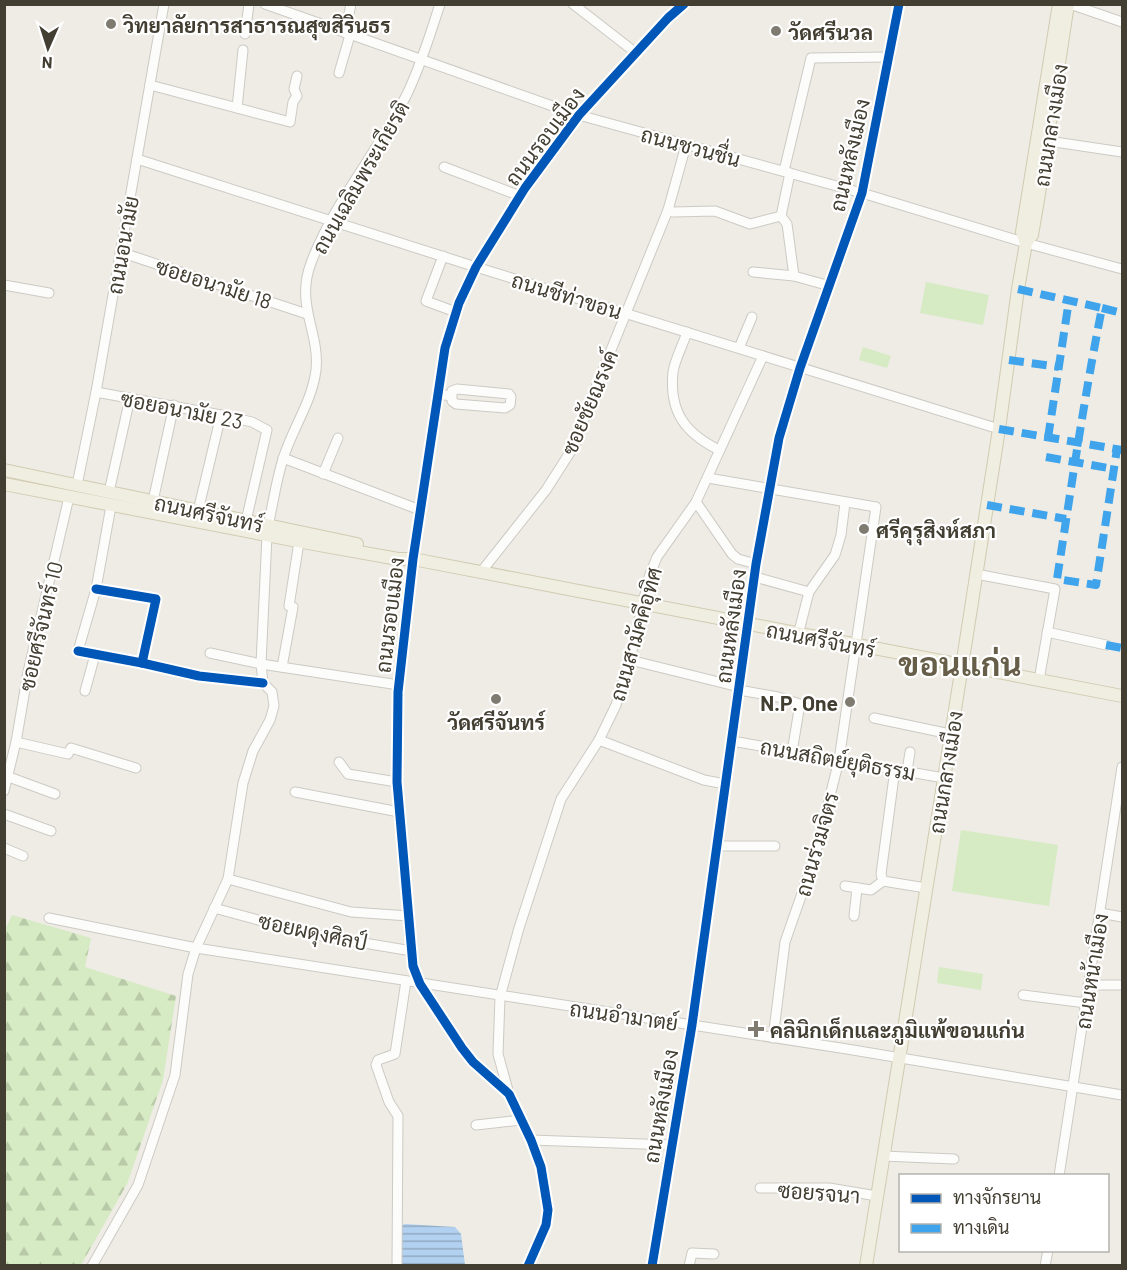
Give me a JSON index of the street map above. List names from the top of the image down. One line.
{"streets":{"main road":["ถนนกลางเมือง","ถนนศรีจันทร์"],"street":["ถนนรอบเมือง","ถนนชวนชื่น","ถนนหลังเมือง","ถนนเฉลิมพระเกียรติ","ถนนอนามัย","ซอยอนามัย 18","ถนนชีท่าขอน","ซอยชัยณรงค์","ซอยอนามัย 23","ซอยศรีจันทร์ 10","ถนนสามัคคีอุทิศ","ถนนสถิตย์ยุติธรรม","ถนนร่วมจิตร","ซอยผดุงศิลป์","ถนนหน้าเมือง","ถนนอำมาตย์","ซอยรจนา"]},"crossings":[["ถนนกลางเมือง","ถนนชวนชื่น"],["ถนนกลางเมือง","ถนนชีท่าขอน"],["ถนนกลางเมือง","ถนนศรีจันทร์"],["ถนนกลางเมือง","ถนนสถิตย์ยุติธรรม"],["ถนนกลางเมือง","ถนนอำมาตย์"],["ถนนกลางเมือง","ซอยรจนา"],["ถนนรอบเมือง","ถนนชวนชื่น"],["ถนนรอบเมือง","ถนนชีท่าขอน"],["ถนนรอบเมือง","ถนนศรีจันทร์"],["ถนนรอบเมือง","ถนนสามัคคีอุทิศ"],["ถนนรอบเมือง","ซอยผดุงศิลป์"],["ถนนรอบเมือง","ถนนอำมาตย์"],["ถนนชวนชื่น","ถนนหลังเมือง"],["ถนนชวนชื่น","ถนนเฉลิมพระเกียรติ"],["ถนนชวนชื่น","ซอยชัยณรงค์"],["ถนนหลังเมือง","ถนนชีท่าขอน"],["ถนนหลังเมือง","ถนนศรีจันทร์"],["ถนนหลังเมือง","ถนนสถิตย์ยุติธรรม"],["ถนนหลังเมือง","ถนนอำมาตย์"],["ถนนเฉลิมพระเกียรติ","ซอยอนามัย 18"],["ถนนเฉลิมพระเกียรติ","ถนนชีท่าขอน"],["ถนนเฉลิมพระเกียรติ","ถนนศรีจันทร์"],["ถนนเฉลิมพระเกียรติ","ซอยผดุงศิลป์"],["ถนนเฉลิมพระเกียรติ","ถนนอำมาตย์"],["ถนนอนามัย","ซอยอนามัย 18"],["ถนนอนามัย","ถนนชีท่าขอน"],["ถนนอนามัย","ซอยอนามัย 23"],["ถนนอนามัย","ถนนศรีจันทร์"],["ถนนชีท่าขอน","ซอยชัยณรงค์"],["ถนนชีท่าขอน","ถนนสามัคคีอุทิศ"],["ซอยชัยณรงค์","ถนนศรีจันทร์"],["ซอยอนามัย 23","ถนนศรีจันทร์"],["ถนนศรีจันทร์","ซอยศรีจันทร์ 10"],["ถนนศรีจันทร์","ถนนสามัคคีอุทิศ"],["ถนนศรีจันทร์","ถนนร่วมจิตร"],["ถนนสามัคคีอุทิศ","ถนนอำมาตย์"],["ถนนสถิตย์ยุติธรรม","ถนนร่วมจิตร"],["ถนนร่วมจิตร","ถนนอำมาตย์"],["ถนนหน้าเมือง","ถนนอำมาตย์"]],"districts":["ขอนแก่น"],"places":{"other":["วิทยาลัยการสาธารณสุขสิรินธร","วัดศรีนวล","ศรีคุรุสิงห์สภา","วัดศรีจันทร์","N.P. One"],"health":["คลินิกเด็กและภูมิแพ้ขอนแก่น"]},"legend":["ทางจักรยาน","ทางเดิน"],"north":"bottom"}
